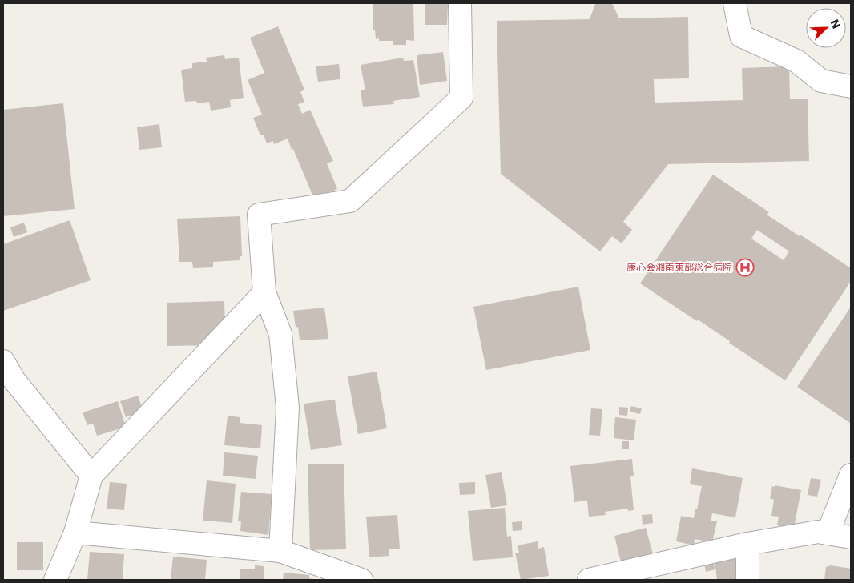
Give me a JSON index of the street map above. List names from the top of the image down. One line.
{"places":{"hospital":["康心会湘南東部総合病院"]},"north":"top right"}
